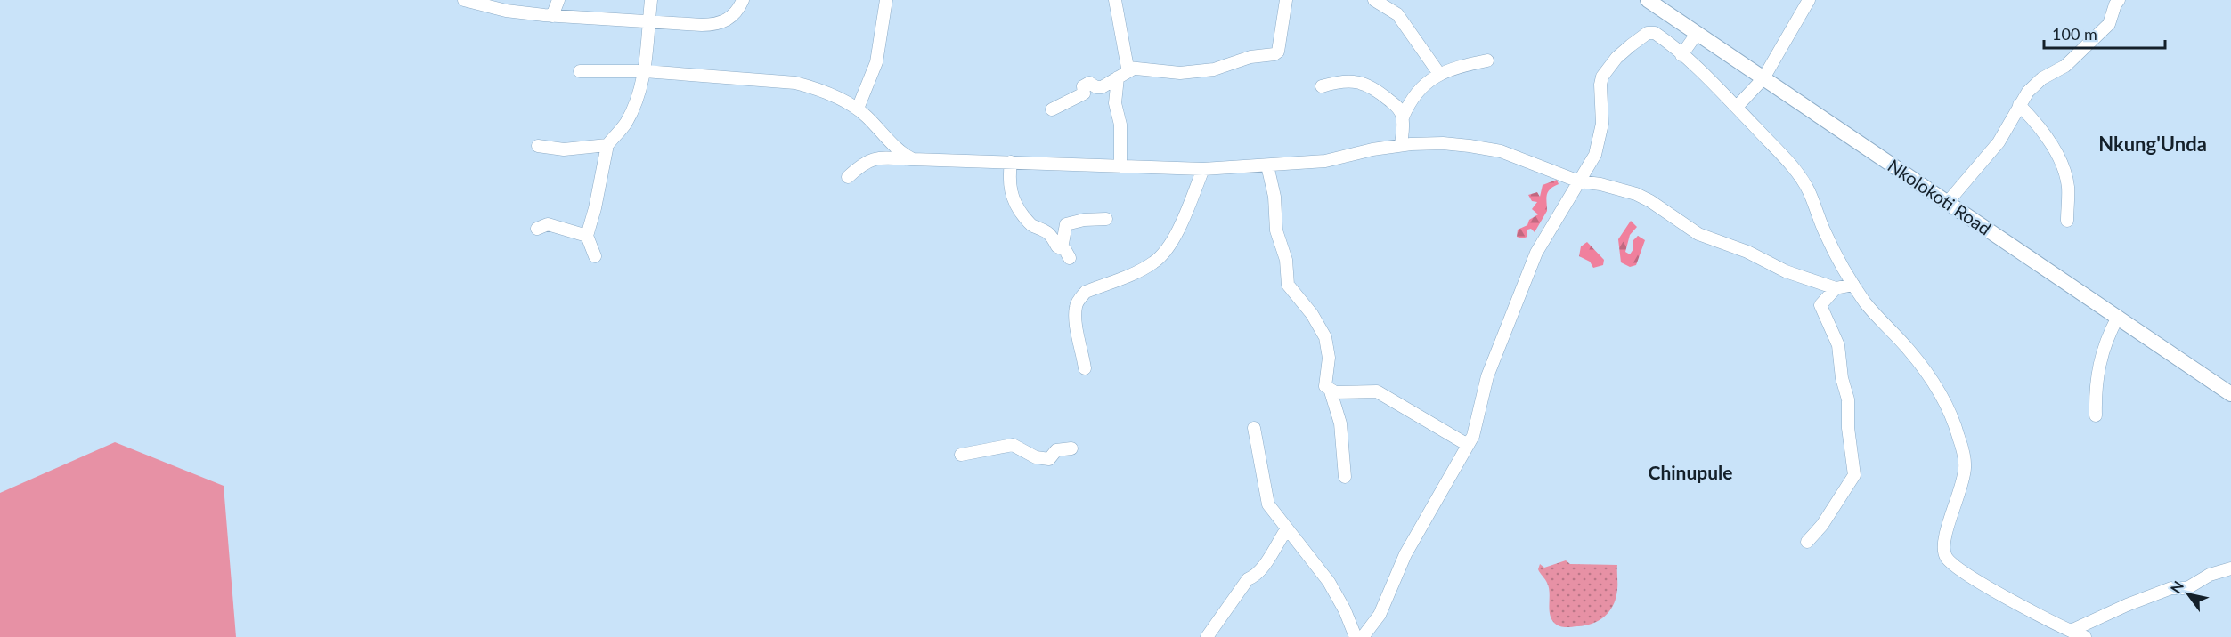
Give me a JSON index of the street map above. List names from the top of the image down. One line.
{"streets":{"main road":["Nkolokoti Road"]},"districts":["Nkung'Unda","Chinupule"],"scale_bar":"100 m","north":"top left"}
